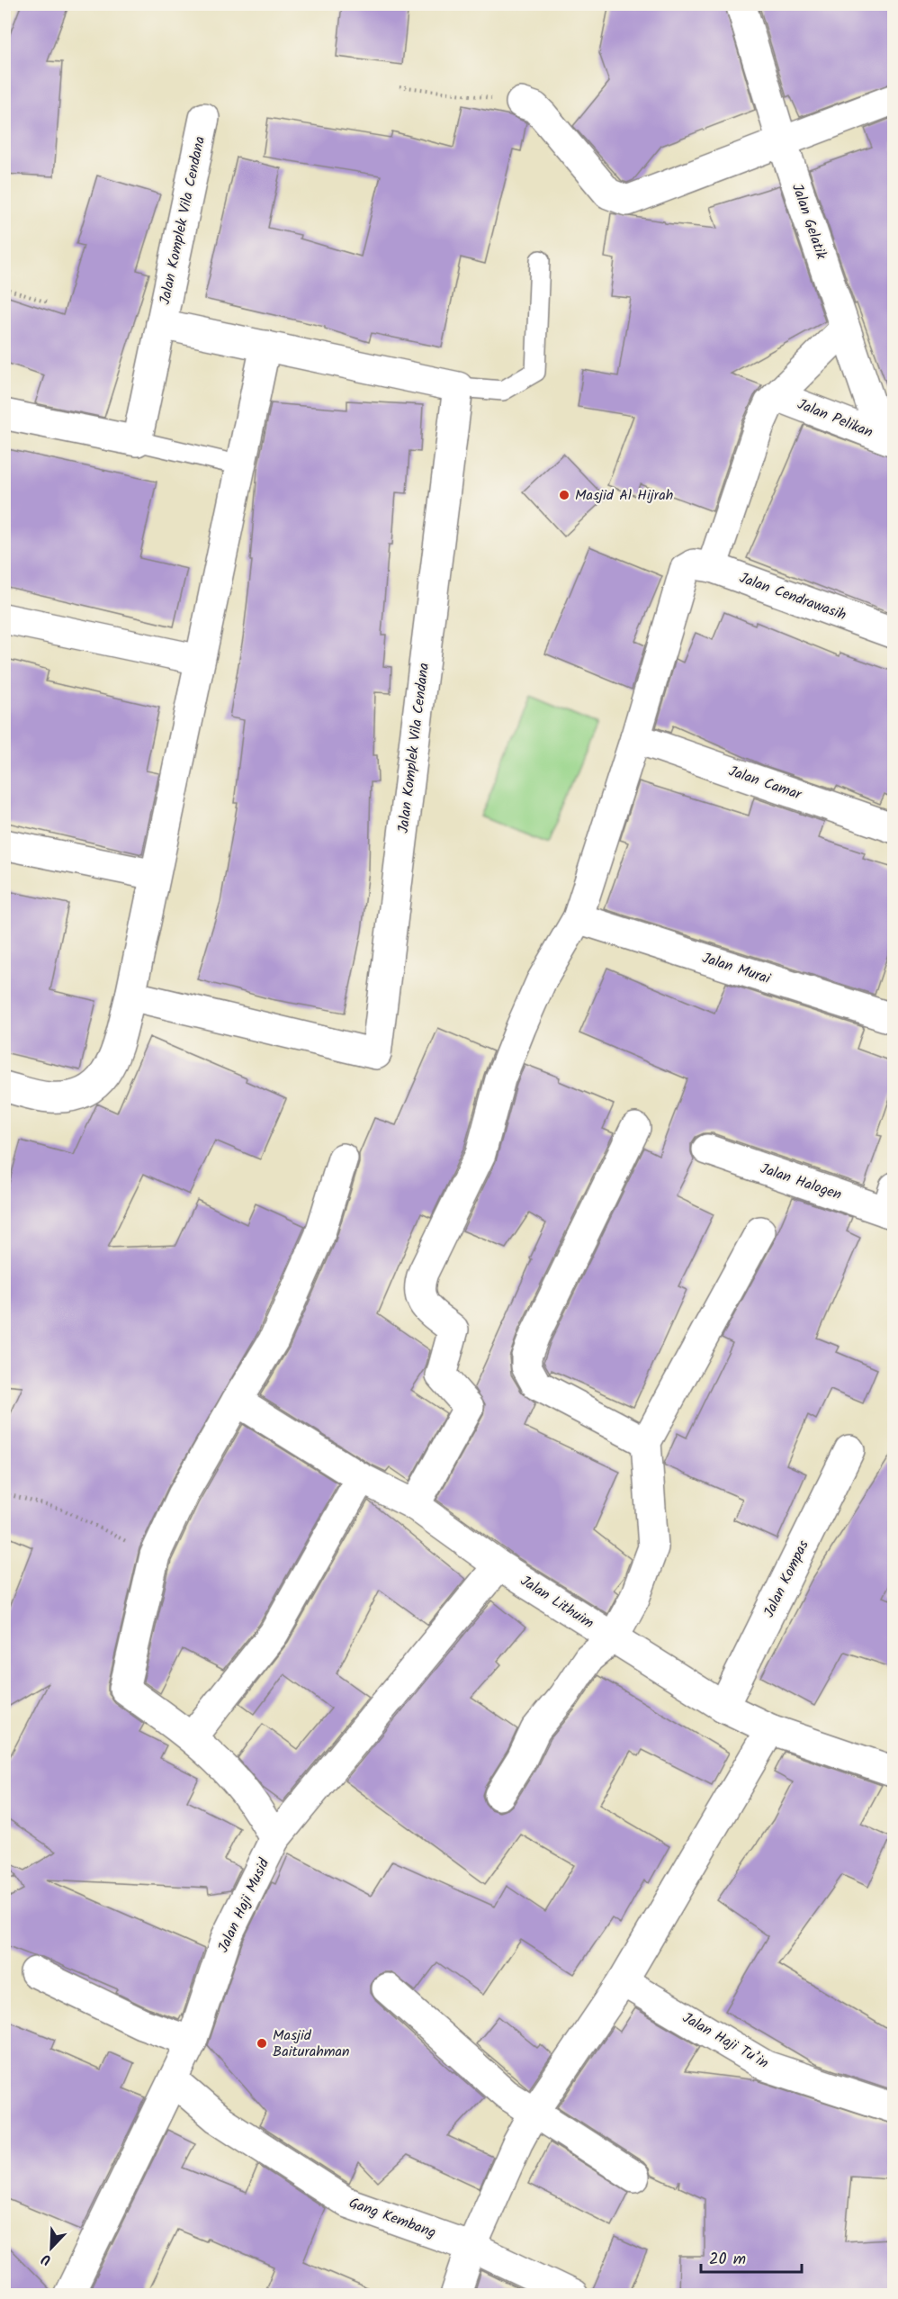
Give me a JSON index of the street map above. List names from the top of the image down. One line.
{"streets":{"street":["Jalan Komplek Vila Cendana","Jalan Gelatik","Jalan Pelikan","Jalan Cendrawasih","Jalan Camar","Jalan Murai","Jalan Halogen","Jalan Kompas","Jalan Lithuim","Jalan Haji Musid","Jalan Haji Tu’in","Gang Kembang"]},"crossings":[["Jalan Gelatik","Jalan Pelikan"],["Jalan Kompas","Jalan Lithuim"],["Jalan Lithuim","Jalan Haji Musid"],["Jalan Haji Musid","Gang Kembang"]],"places":["Masjid Al Hijrah","Masjid Baiturahman"],"scale_bar":"20 m","north":"bottom left"}
